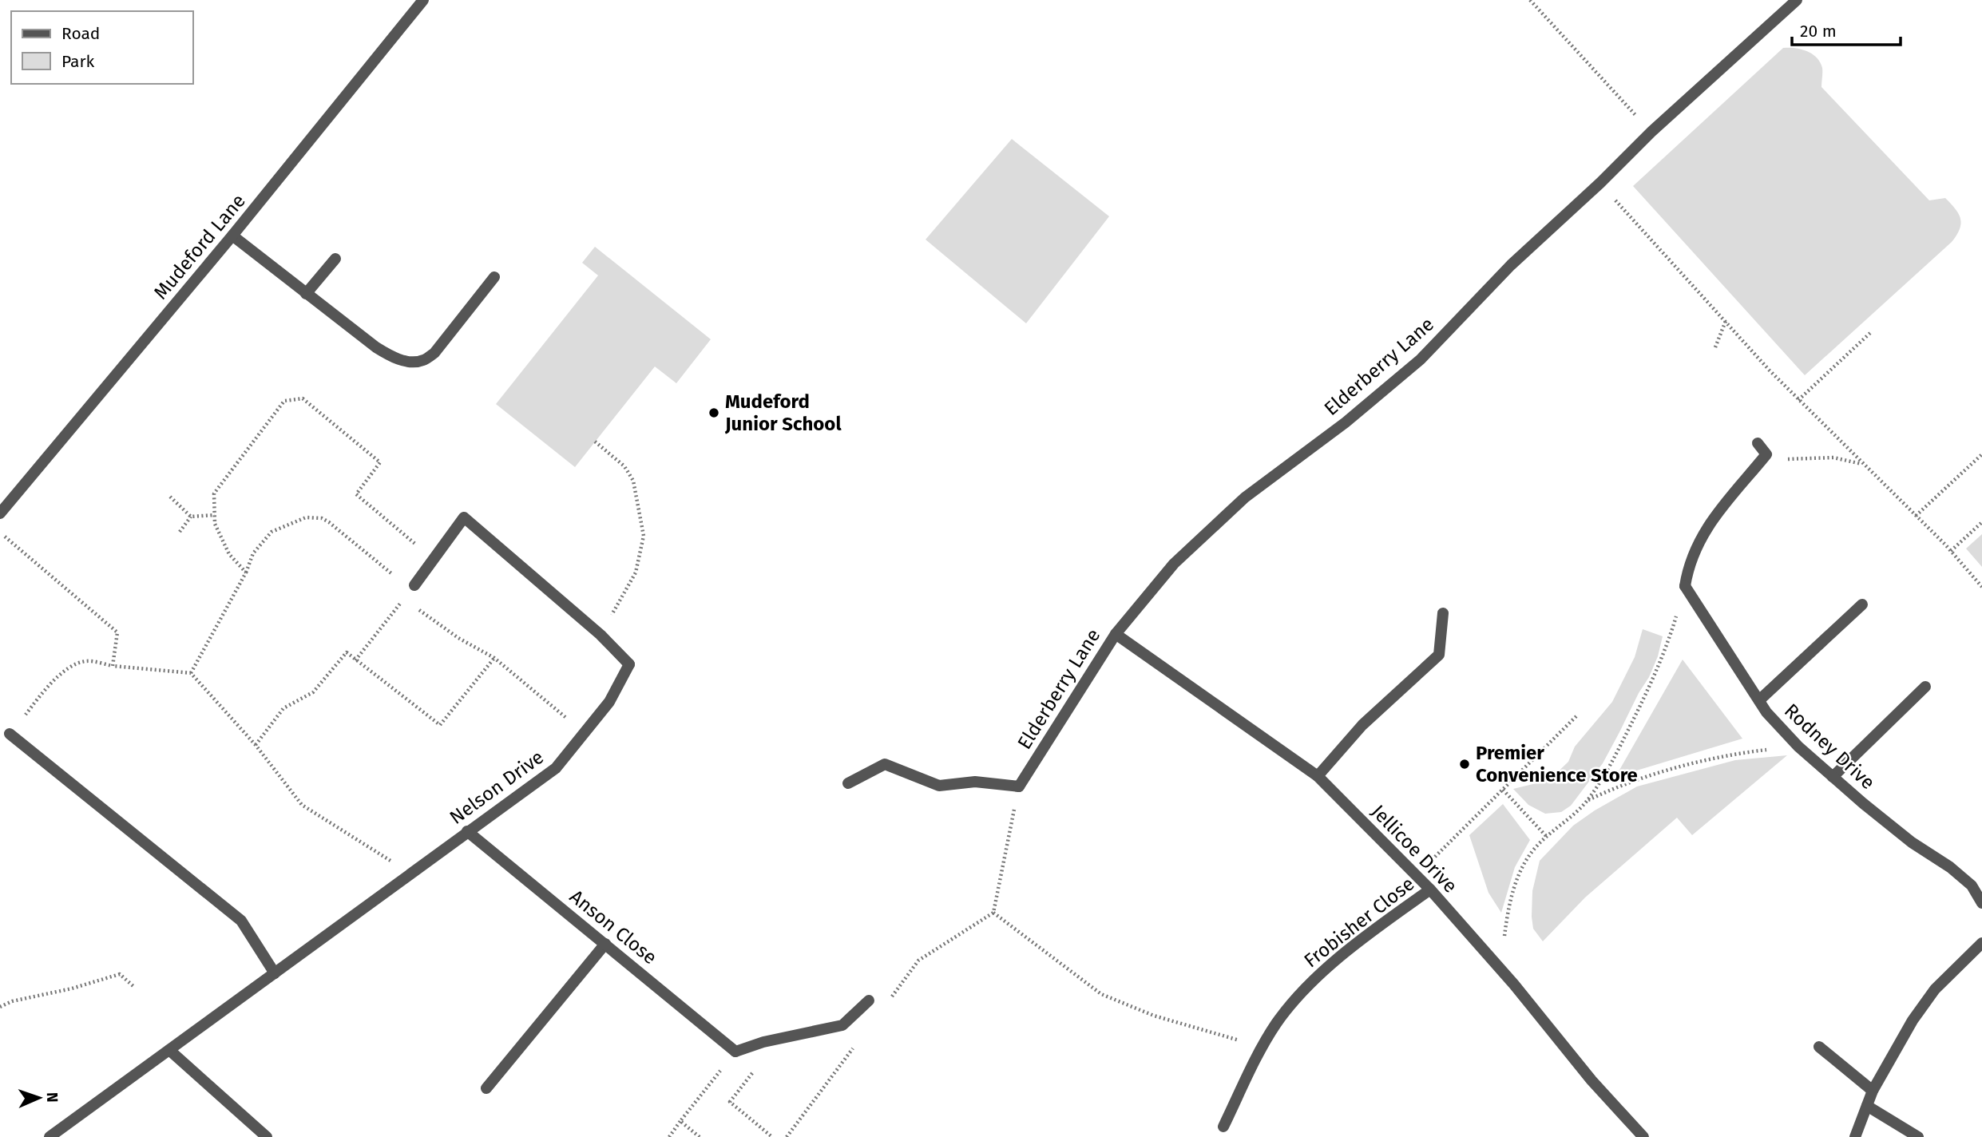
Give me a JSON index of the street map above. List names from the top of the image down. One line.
{"streets":{"street":["Mudeford Lane","Elderberry Lane","Rodney Drive","Nelson Drive","Jellicoe Drive","Frobisher Close","Anson Close"]},"crossings":[["Elderberry Lane","Jellicoe Drive"],["Nelson Drive","Anson Close"],["Jellicoe Drive","Frobisher Close"]],"places":["Mudeford Junior School","Premier Convenience Store"],"legend":["Road","Park"],"scale_bar":"20 m","north":"right"}
